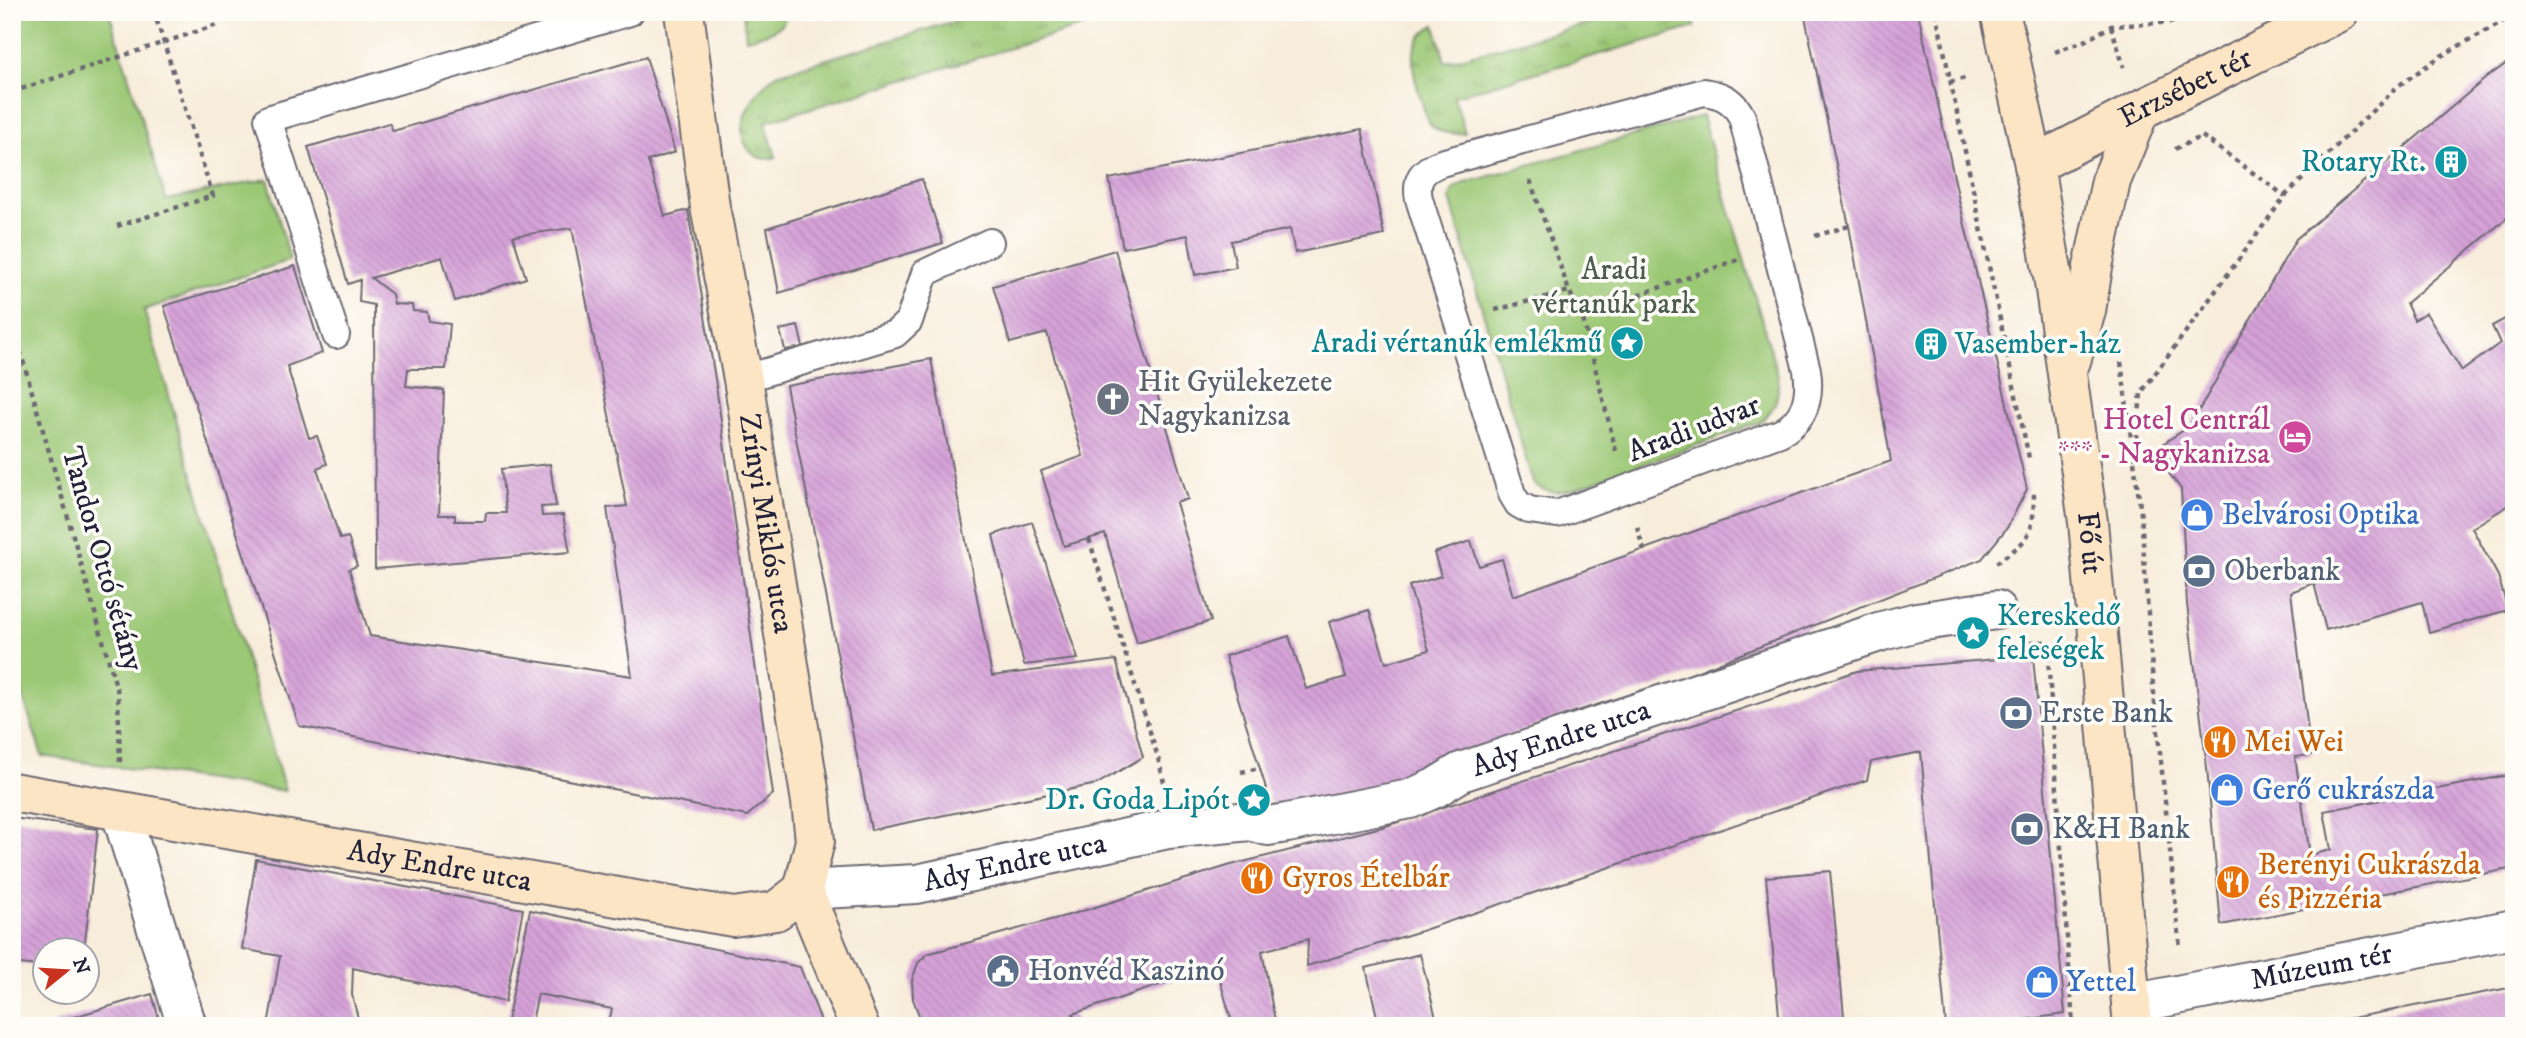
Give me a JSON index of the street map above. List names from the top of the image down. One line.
{"streets":{"street":["Erzsébet tér","Zrínyi Miklós utca","Fő út","Ady Endre utca","Múzeum tér"],"lane":["Aradi udvar"],"path":["Tandor Ottó sétány"]},"crossings":[["Erzsébet tér","Fő út"],["Zrínyi Miklós utca","Ady Endre utca"],["Fő út","Múzeum tér"],["Tandor Ottó sétány","Ady Endre utca"]],"parks":["Aradi vértanúk park"],"places":{"building":["Rotary Rt.","Vasember-ház"],"place":["Aradi vértanúk emlékmű","Kereskedő feleségek","Dr. Goda Lipót"],"church":["Hit Gyülekezete Nagykanizsa"],"hotel":["Hotel Centrál *** - Nagykanizsa"],"shop":["Belvárosi Optika","Gerő cukrászda","Yettel"],"bank":["Oberbank","Erste Bank","K&H Bank"],"restaurant":["Mei Wei","Gyros Ételbár","Berényi Cukrászda és Pizzéria"],"public building":["Honvéd Kaszinó"]},"north":"right"}
